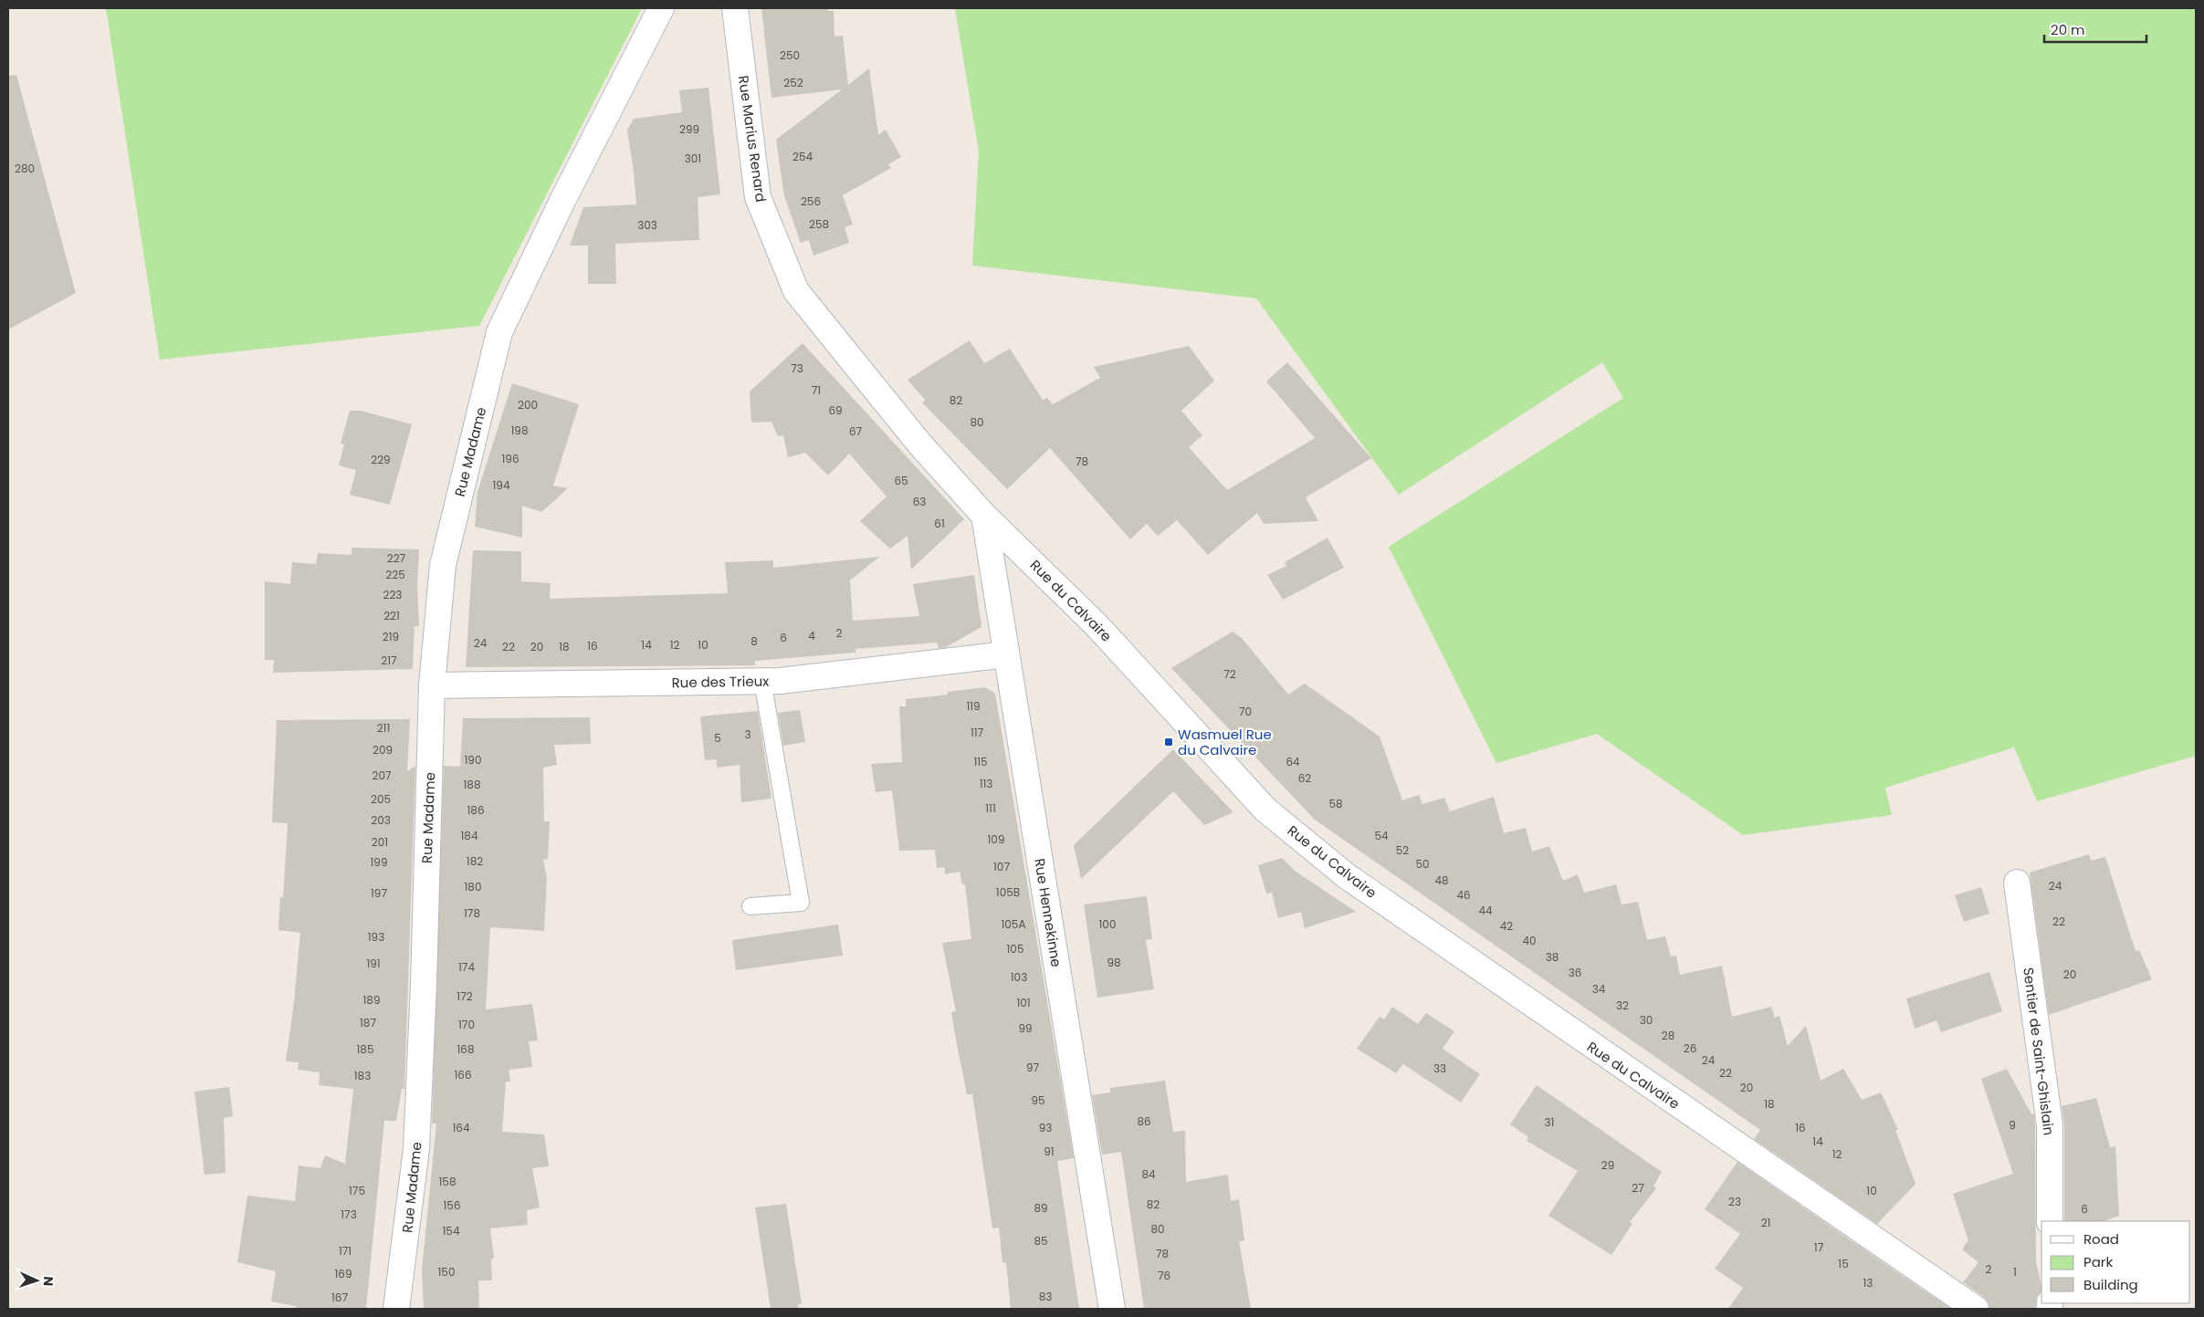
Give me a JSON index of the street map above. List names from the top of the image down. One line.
{"streets":{"street":["Rue Marius Renard","Rue Madame","Rue du Calvaire","Rue des Trieux","Rue Hennekinne","Sentier de Saint-Ghislain"]},"crossings":[["Rue Marius Renard","Rue du Calvaire"],["Rue Madame","Rue des Trieux"],["Rue du Calvaire","Rue Hennekinne"],["Rue des Trieux","Rue Hennekinne"]],"places":{"transit":["Wasmuel Rue du Calvaire"]},"house_numbers":["250","252","299","254","301","280","256","258","303","73","71","82","200","69","80","198","67","196","229","78","65","194","63","61","227","225","223","221","2","4","219","6","8","24","14","12","10","16","22","20","18","217","72","119","70","211","117","3","5","209","190","115","64","207","62","113","188","205","58","111","186","203","184","54","109","201","52","182","199","50","107","48","24","180","105B","197","46","44","178","22","105A","100","42","193","40","105","38","98","191","174","36","20","103","34","172","189","101","32","30","187","170","99","28","26","185","168","24","97","33","22","166","183","20","95","18","86","31","9","164","93","16","14","91","12","29","84","158","27","175","10","23","82","156","89","6","173","21","80","154","85","17","171","78","15","2","150","1","169","76","13","83","167"],"legend":["Road","Park","Building"],"scale_bar":"20 m","north":"right"}
